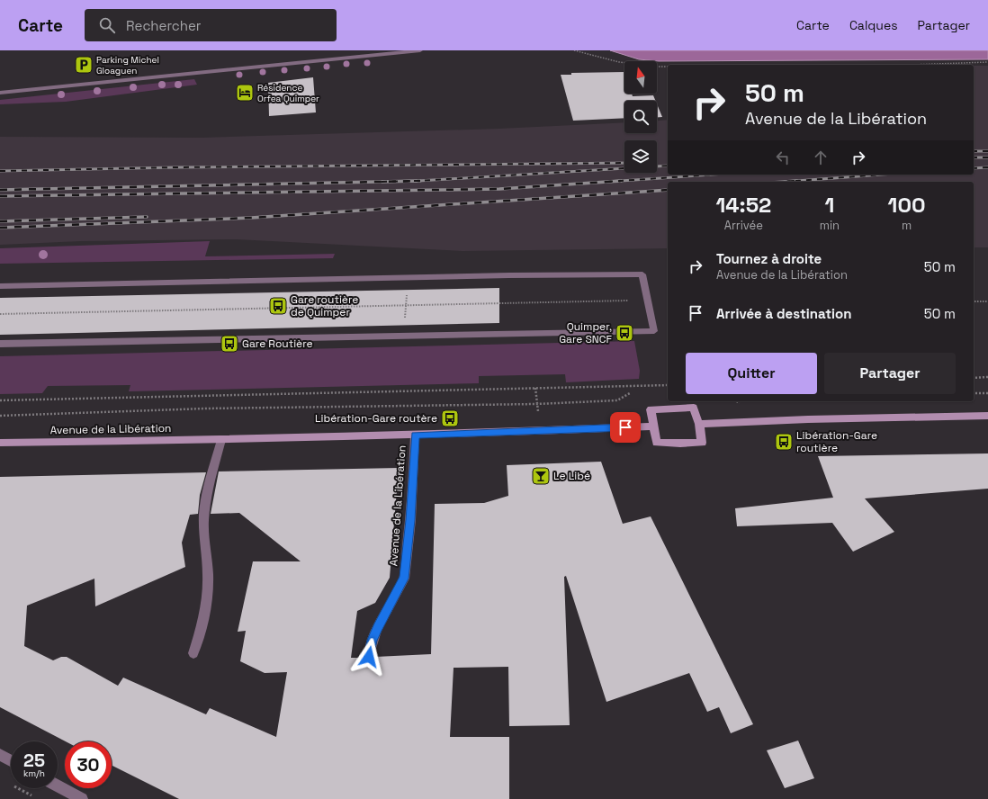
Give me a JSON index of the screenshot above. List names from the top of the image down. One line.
{"streets":{"main road":["Avenue de la Libération"]},"places":{"parking":["Parking Michel Gloaguen"],"hotel":["Résidence Orfea Quimper"],"bus stop":["Gare routière de Quimper","Quimper, Gare SNCF","Gare Routière","Libération-Gare routère","Libération-Gare routière"],"bar":["Le Libé"]},"north":"top","page":{"header":"Carte","search":"Rechercher","nav":["Carte","Calques","Partager"],"turn":["50 m","Avenue de la Libération"],"eta":["14:52","Arrivée","1","min","100","m"],"list":[{"name":"Tournez à droite","note":"Avenue de la Libération","value":"50 m"},{"name":"Arrivée à destination","value":"50 m"}],"buttons":["Quitter","Partager"],"speed":"25 km/h","limit":"30"}}
